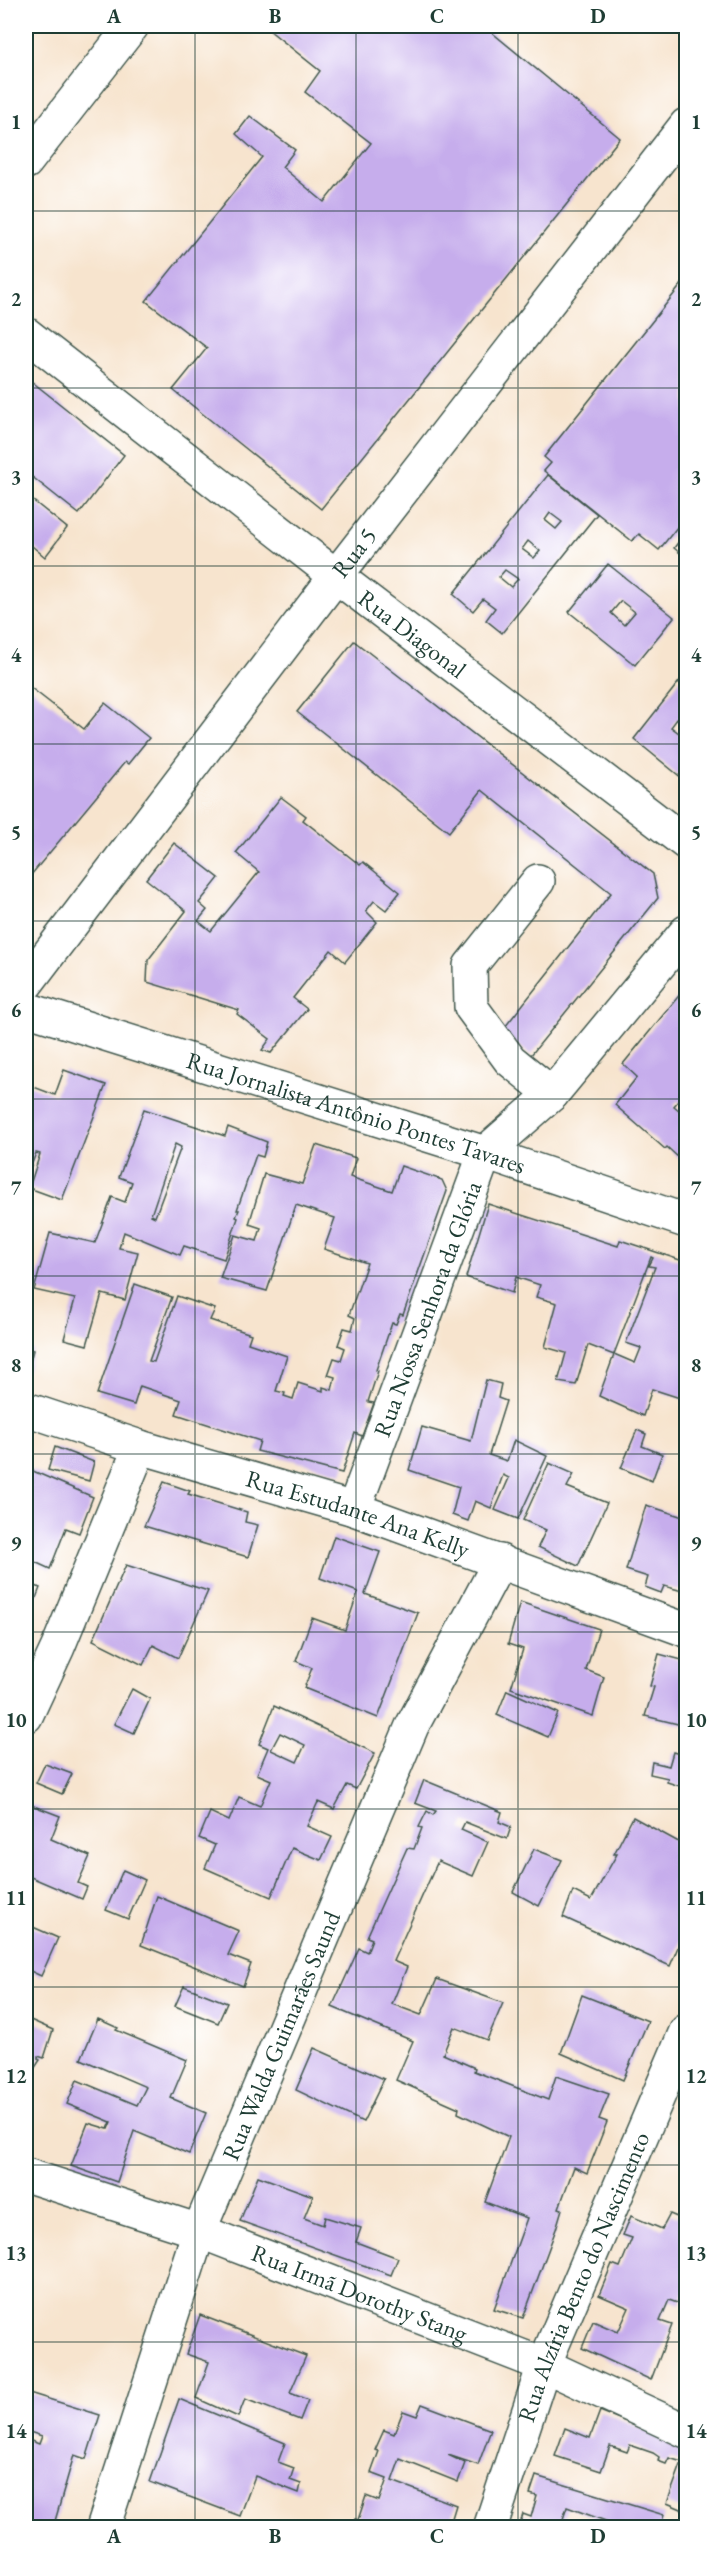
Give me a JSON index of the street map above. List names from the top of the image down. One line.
{"streets":{"street":["Rua 5","Rua Diagonal","Rua Jornalista Antônio Pontes Tavares","Rua Nossa Senhora da Glória","Rua Estudante Ana Kelly","Rua Walda Guimarães Saund","Rua Alzíria Bento do Nascimento","Rua Irmã Dorothy Stang"]},"crossings":[["Rua 5","Rua Diagonal"],["Rua Jornalista Antônio Pontes Tavares","Rua Nossa Senhora da Glória"],["Rua Nossa Senhora da Glória","Rua Estudante Ana Kelly"],["Rua Estudante Ana Kelly","Rua Walda Guimarães Saund"],["Rua Walda Guimarães Saund","Rua Irmã Dorothy Stang"],["Rua Alzíria Bento do Nascimento","Rua Irmã Dorothy Stang"]],"grid":{"columns":["A","B","C","D"],"rows":["1","2","3","4","5","6","7","8","9","10","11","12","13","14"]}}
